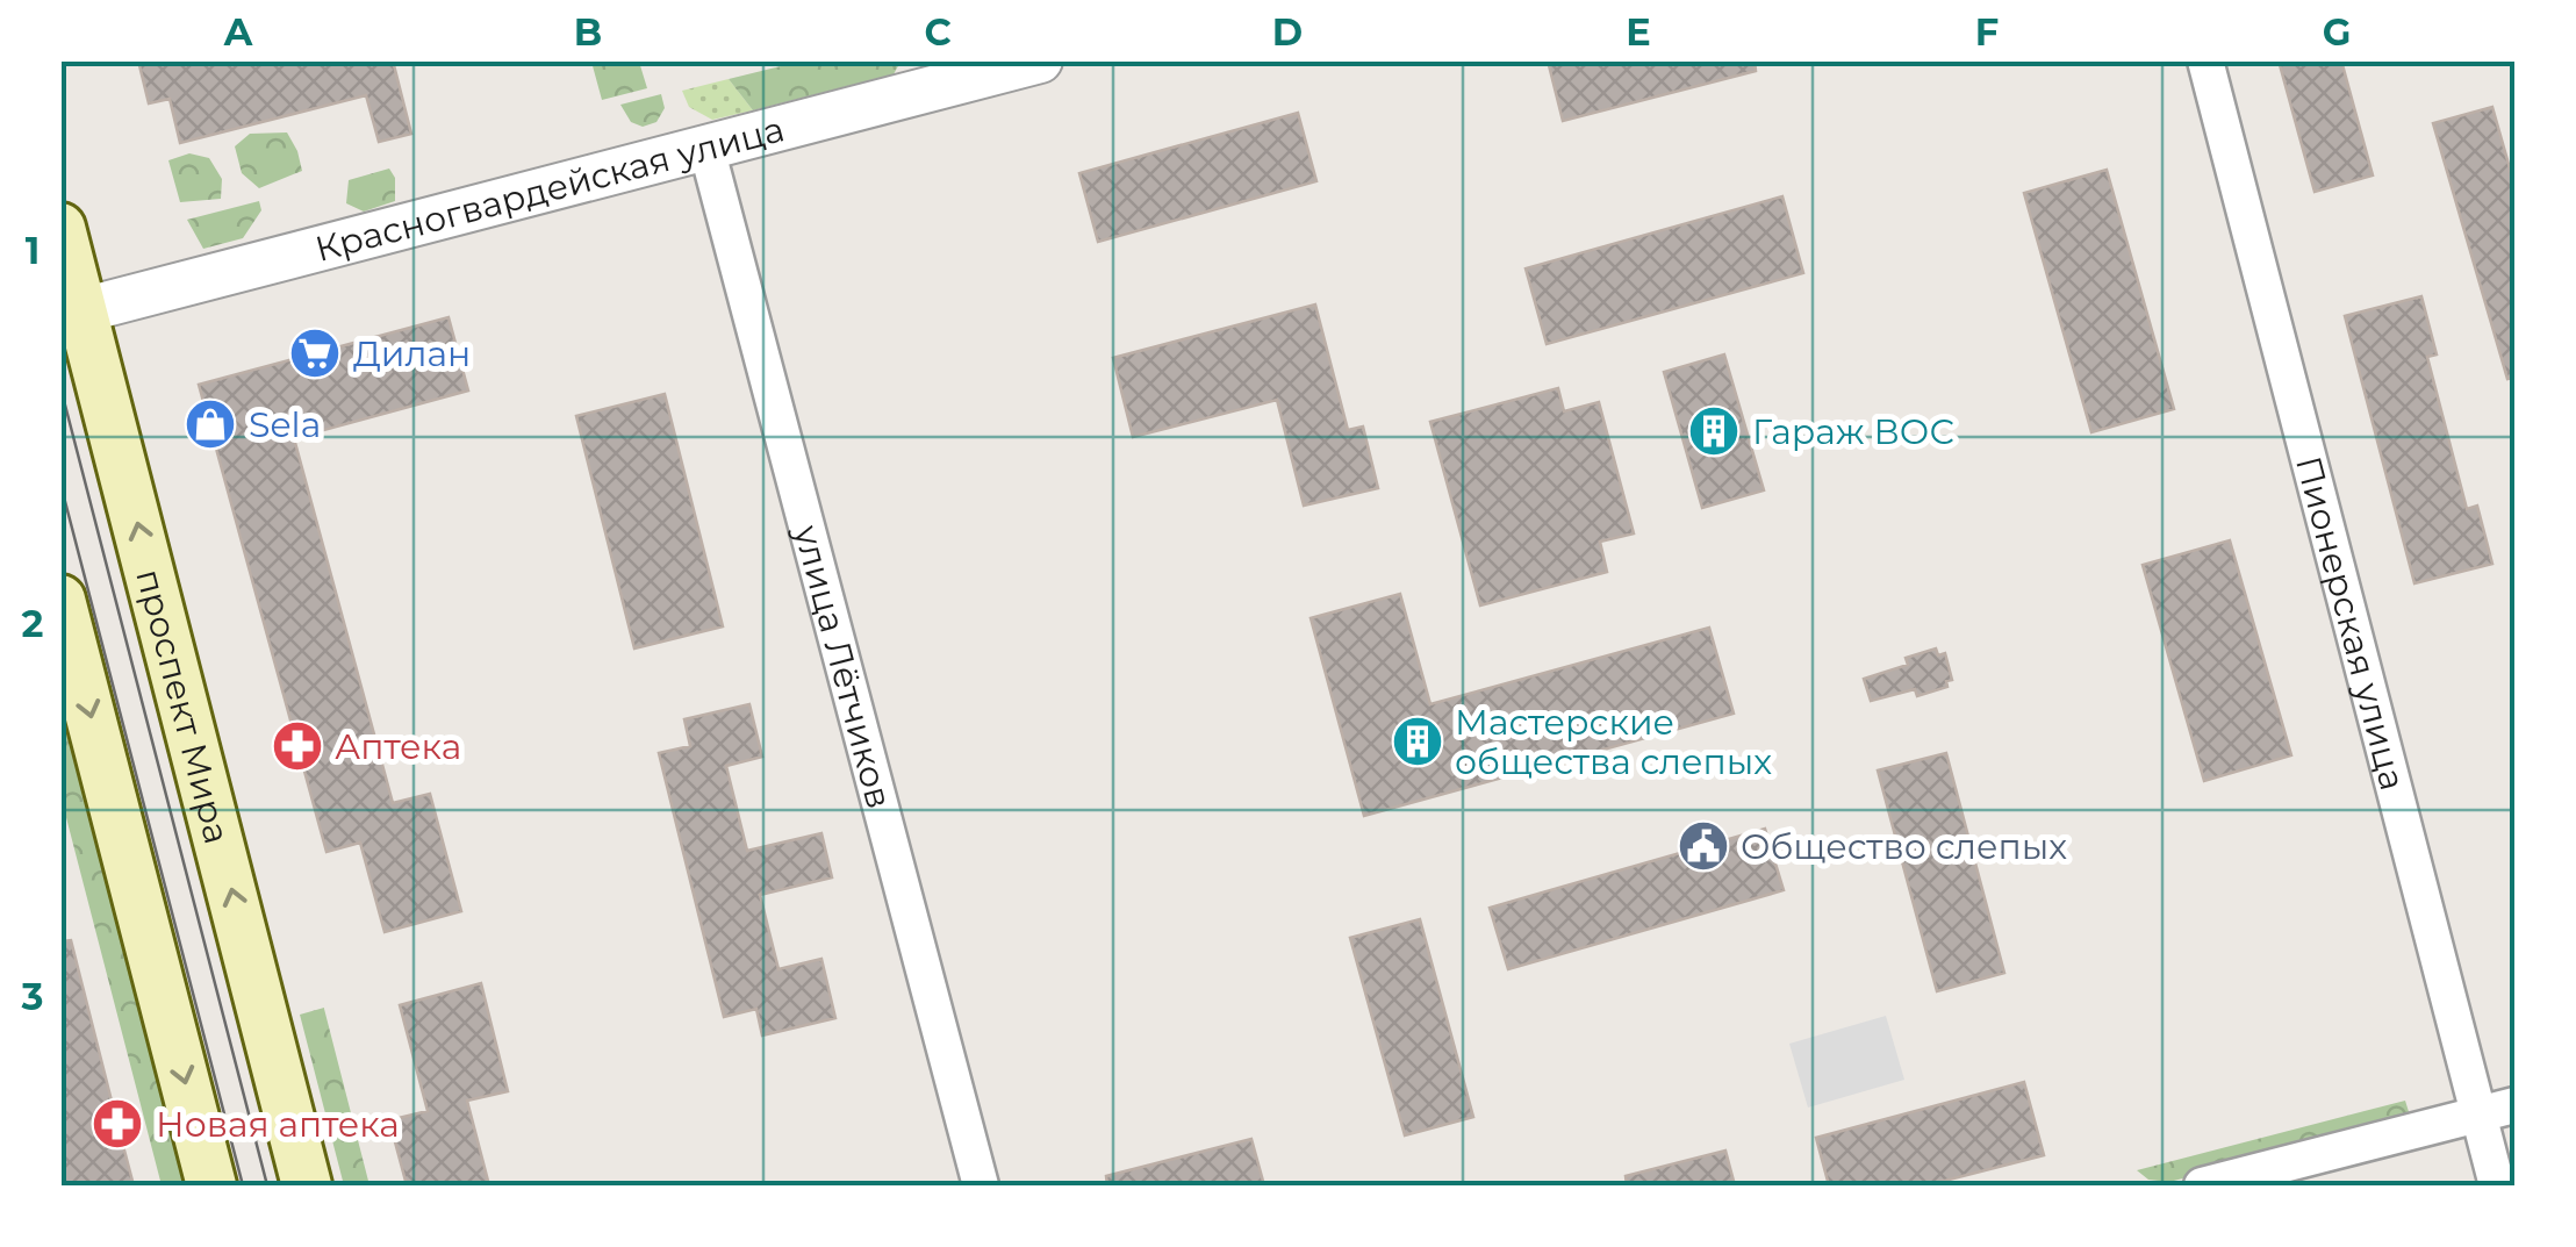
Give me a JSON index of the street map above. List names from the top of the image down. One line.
{"streets":{"main road":["проспект Мира"],"street":["Красногвардейская улица","Пионерская улица","улица Лётчиков"]},"crossings":[["Красногвардейская улица","улица Лётчиков"],["Красногвардейская улица","проспект Мира"]],"places":{"supermarket":["Дилан"],"shop":["Sela"],"building":["Гараж ВОС","Мастерские общества слепых"],"pharmacy":["Аптека","Новая аптека"],"public building":["Общество слепых"]},"grid":{"columns":["A","B","C","D","E","F","G"],"rows":["1","2","3"]}}
